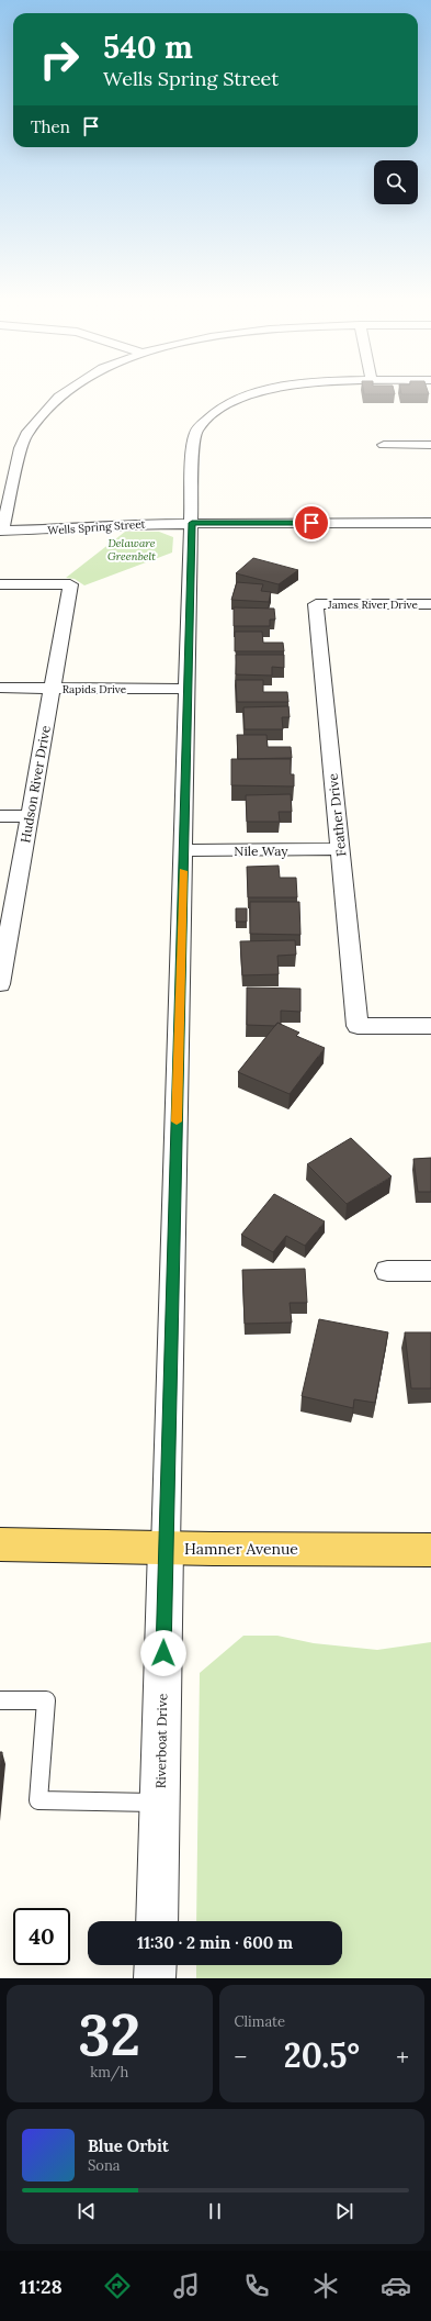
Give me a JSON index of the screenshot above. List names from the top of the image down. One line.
{"streets":{"main road":["Hamner Avenue"],"street":["Wells Spring Street","James River Drive","Rapids Drive","Hudson River Drive","Feather Drive","Nile Way","Riverboat Drive"]},"crossings":[["Wells Spring Street","Riverboat Drive"],["James River Drive","Feather Drive"],["Rapids Drive","Hudson River Drive"],["Rapids Drive","Riverboat Drive"],["Feather Drive","Nile Way"],["Nile Way","Riverboat Drive"],["Hamner Avenue","Riverboat Drive"]],"parks":["Delaware Greenbelt"],"page":{"turn":["540 m","Wells Spring Street"],"then":"Then","limit":"40","trip":"11:30 · 2 min · 600 m","tile":[["32","km/h"],"Climate"],"heat":["−","20.5°","+"],"song":["Blue Orbit","Sona"],"tabs":"11:28"}}
